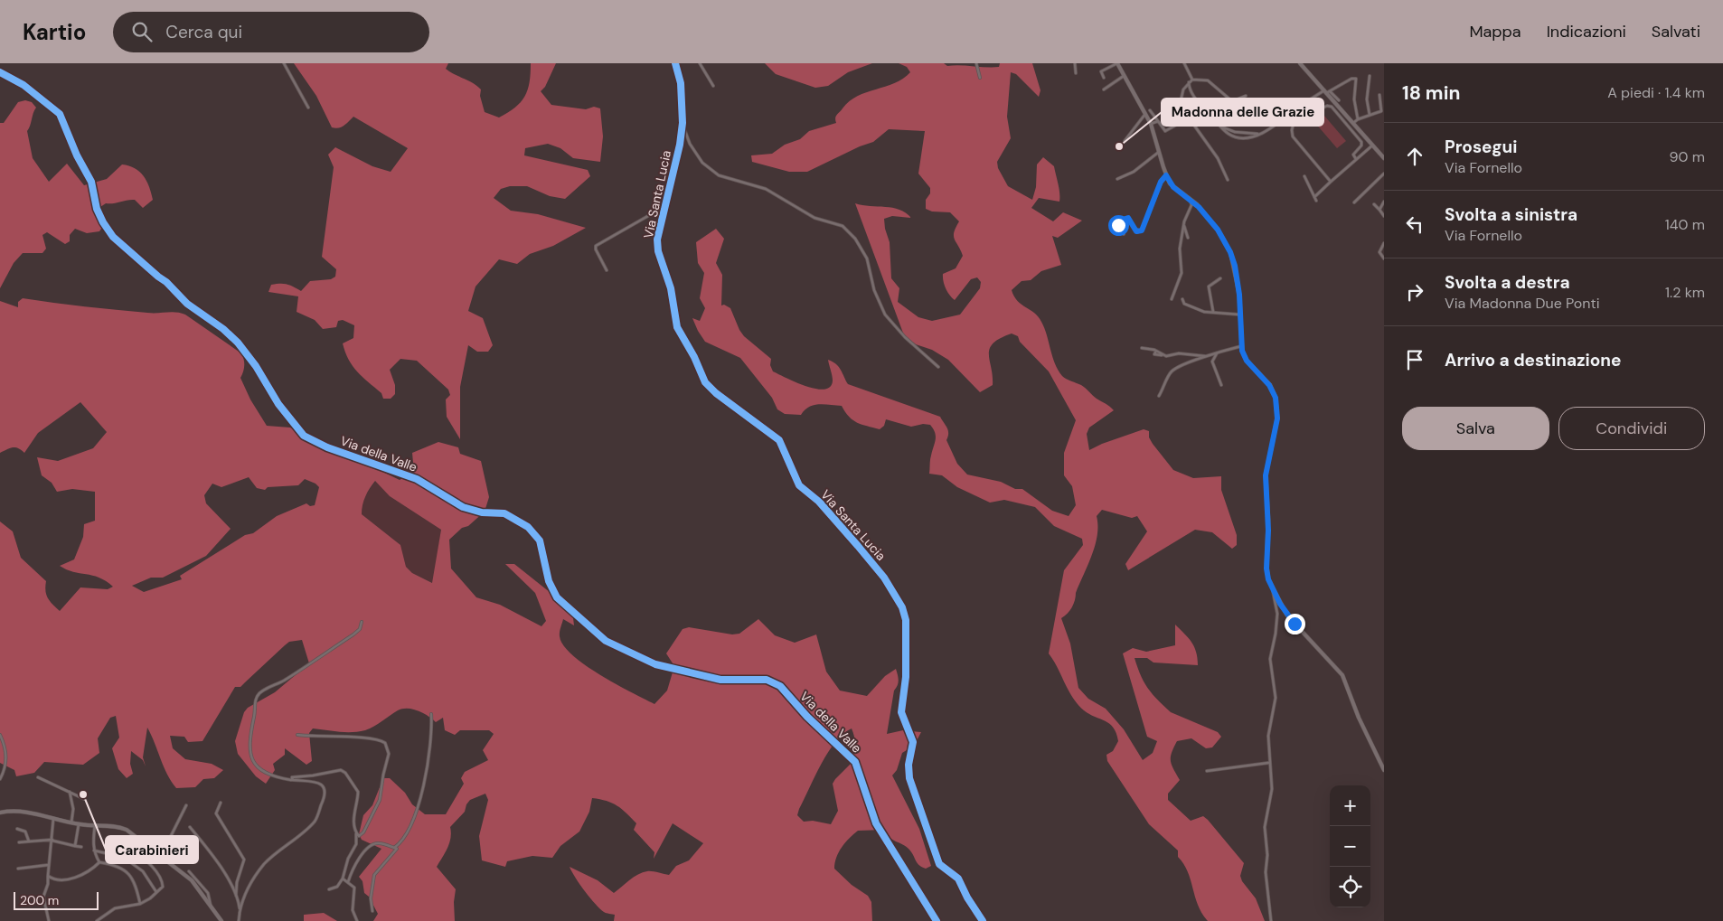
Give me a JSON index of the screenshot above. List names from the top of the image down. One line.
{"streets":{"street":["Via Santa Lucia","Via della Valle"]},"places":["Madonna delle Grazie","Carabinieri"],"scale_bar":"200 m","page":{"header":"Kartio","search":"Cerca qui","nav":["Mappa","Indicazioni","Salvati"],"heading":["18 min","A piedi · 1.4 km"],"list":[["Prosegui","Via Fornello","90 m"],["Svolta a sinistra","Via Fornello","140 m"],["Svolta a destra","Via Madonna Due Ponti","1.2 km"],"Arrivo a destinazione"],"buttons":["Salva","Condividi"],"map_buttons":["+","−"],"scale":"200 m"}}
